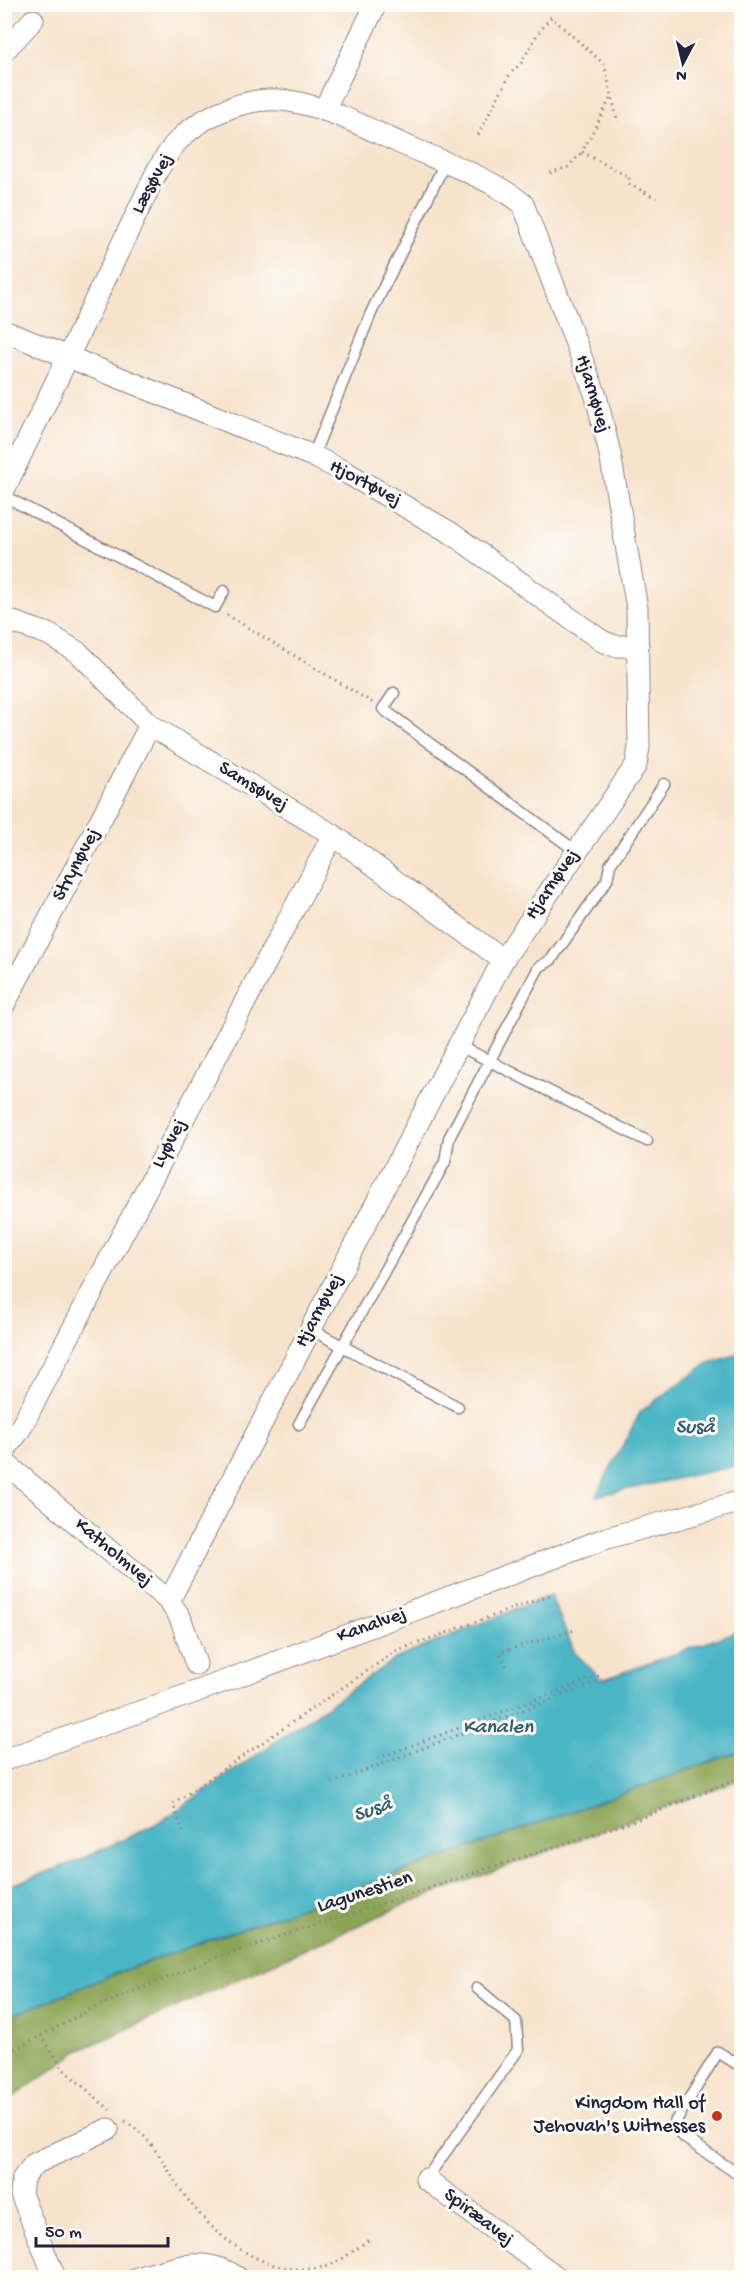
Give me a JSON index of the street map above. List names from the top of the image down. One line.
{"streets":{"street":["Læsøvej","Hjarnøvej","Hjortøvej","Samsøvej","Strynøvej","Lyøvej","Katholmvej","Kanalvej","Spiræavej"],"path":["Lagunestien"]},"crossings":[["Læsøvej","Hjarnøvej"],["Læsøvej","Hjortøvej"],["Hjarnøvej","Hjortøvej"],["Hjarnøvej","Samsøvej"],["Hjarnøvej","Katholmvej"],["Samsøvej","Strynøvej"],["Samsøvej","Lyøvej"]],"water":["Suså","Kanalen"],"places":["Kingdom Hall of Jehovah's Witnesses"],"scale_bar":"50 m","north":"bottom"}
